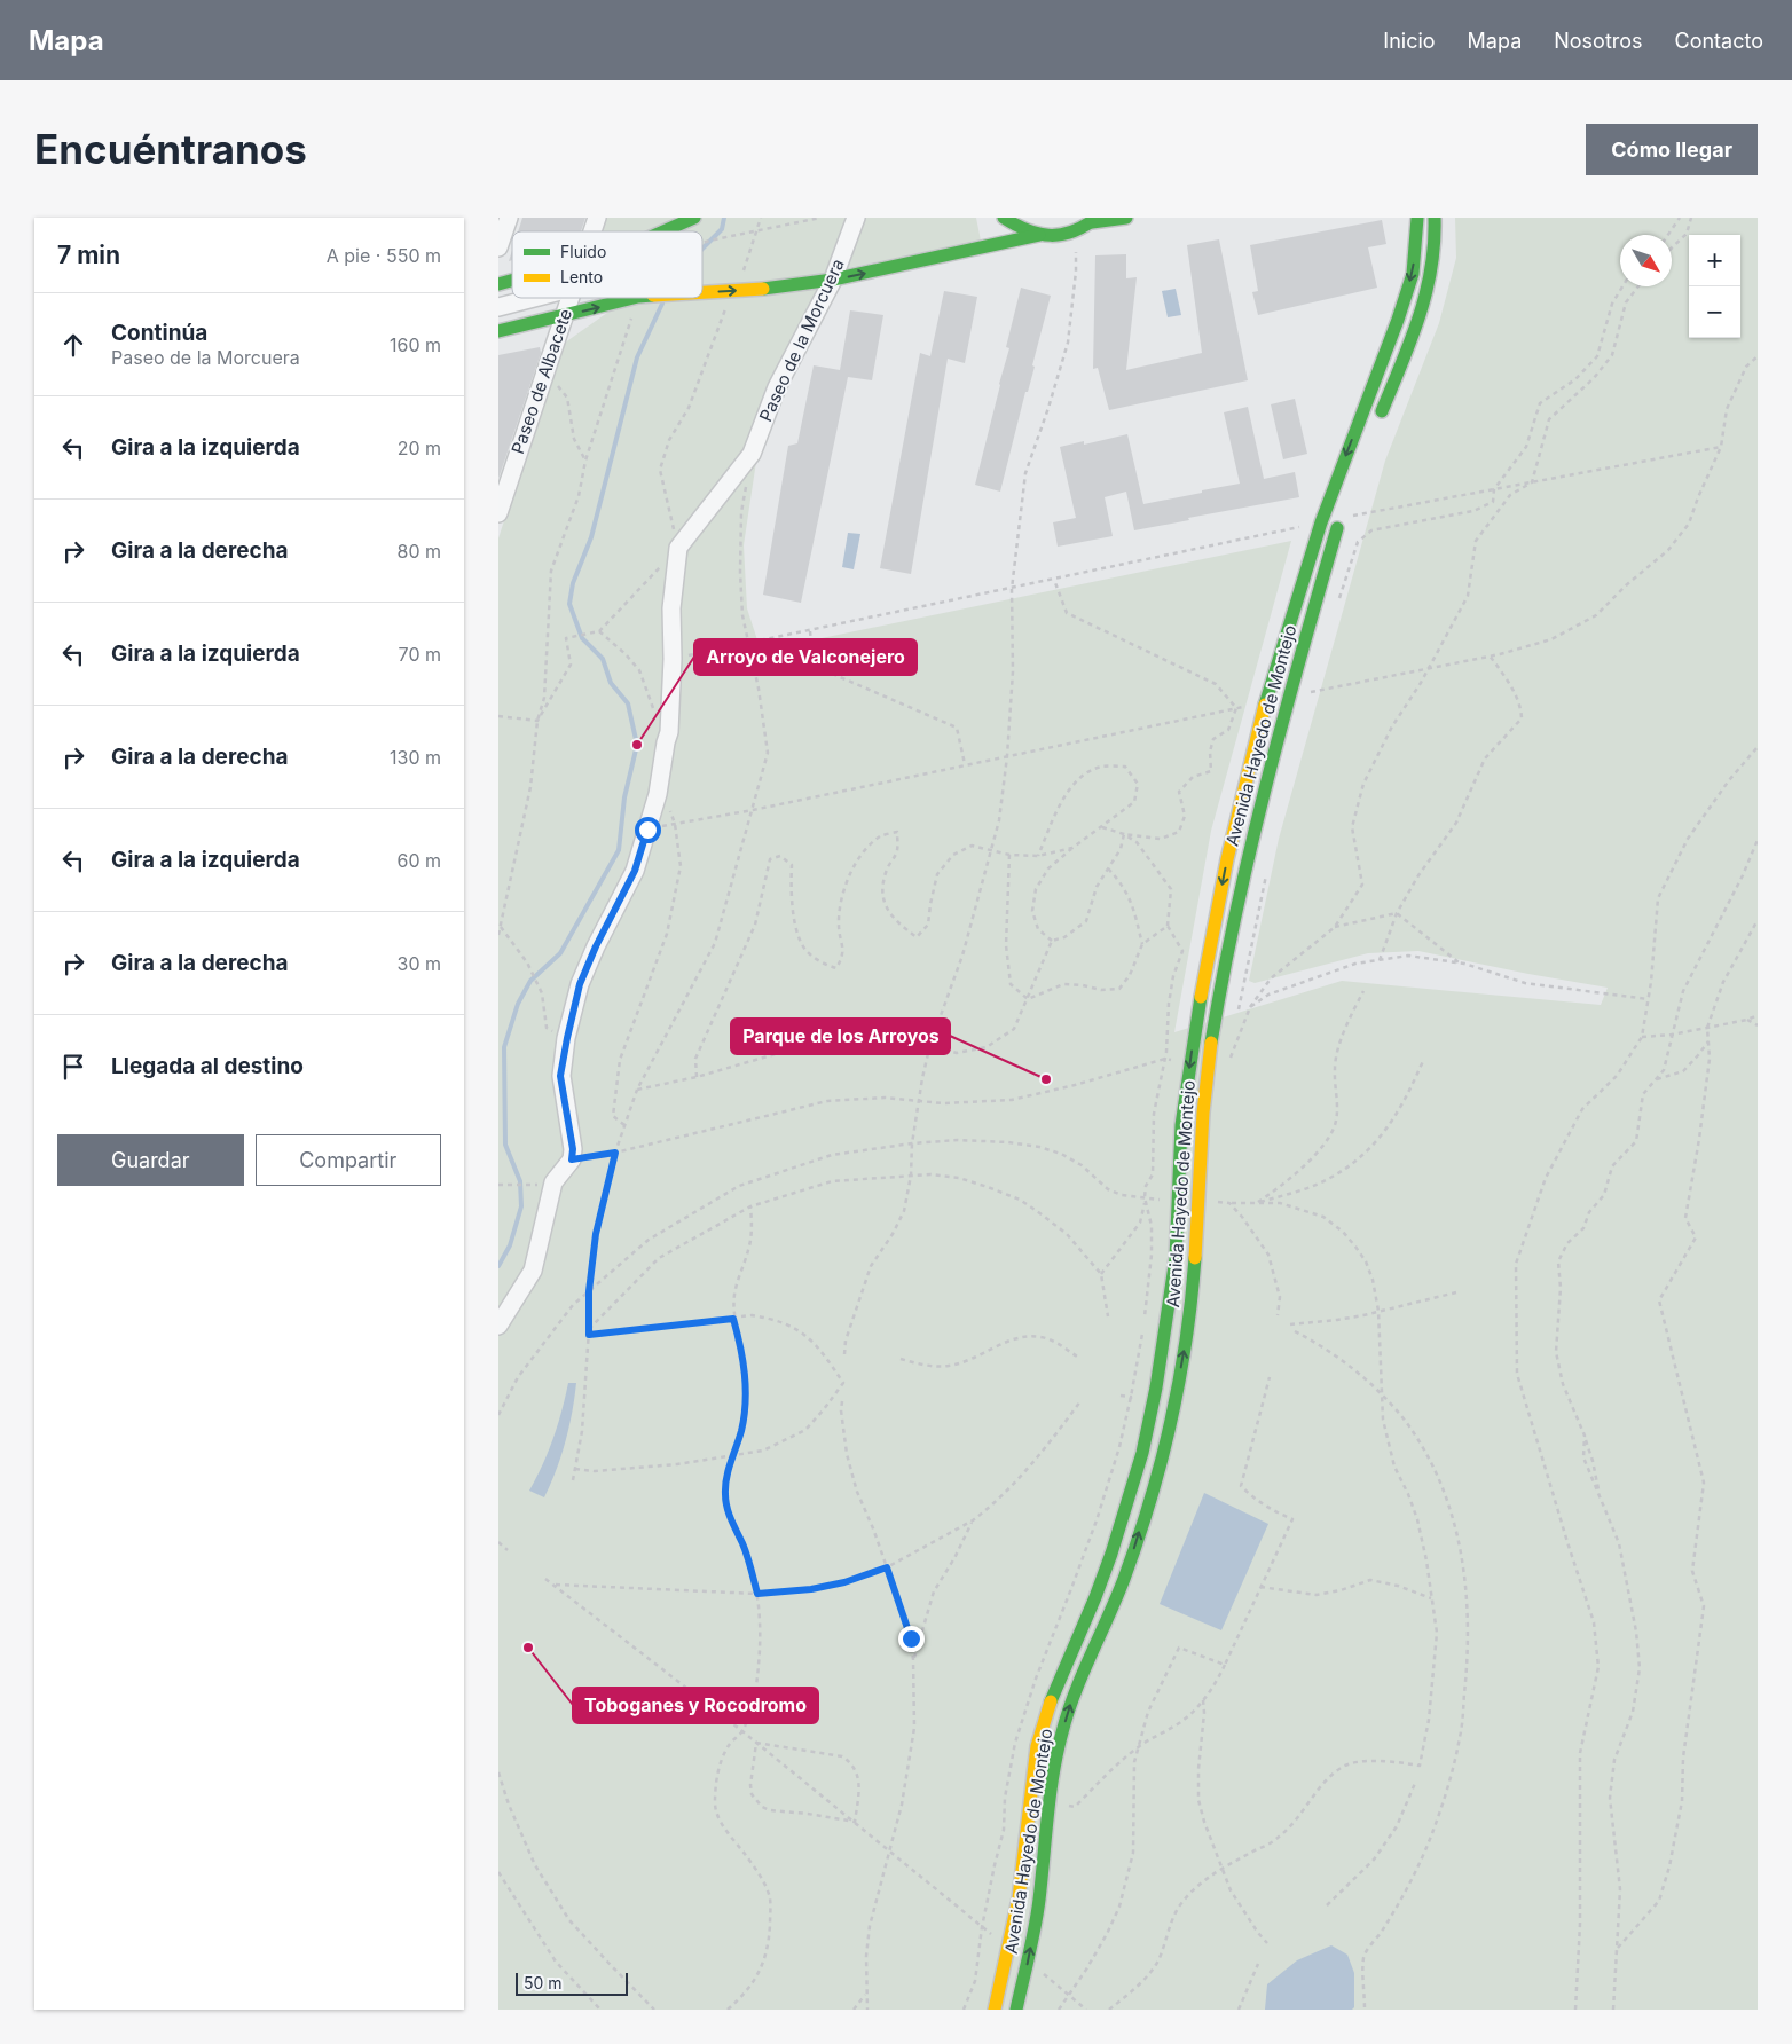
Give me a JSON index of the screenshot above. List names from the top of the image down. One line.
{"streets":{"street":["Paseo de la Morcuera","Paseo de Albacete","Avenida Hayedo de Montejo"]},"places":["Arroyo de Valconejero","Parque de los Arroyos","Toboganes y Rocodromo"],"legend":["Fluido","Lento"],"scale_bar":"50 m","north":"bottom right","page":{"header":"Mapa","nav":["Inicio","Mapa","Nosotros","Contacto"],"buttons":["Cómo llegar",["Guardar","Compartir"]],"title":"Encuéntranos","heading":["7 min","A pie · 550 m"],"map_buttons":["+","−"],"list":[["Continúa","Paseo de la Morcuera","160 m"],["Gira a la izquierda","20 m"],["Gira a la derecha","80 m"],["Gira a la izquierda","70 m"],["Gira a la derecha","130 m"],["Gira a la izquierda","60 m"],["Gira a la derecha","30 m"],"Llegada al destino"],"scale":"50 m"}}
